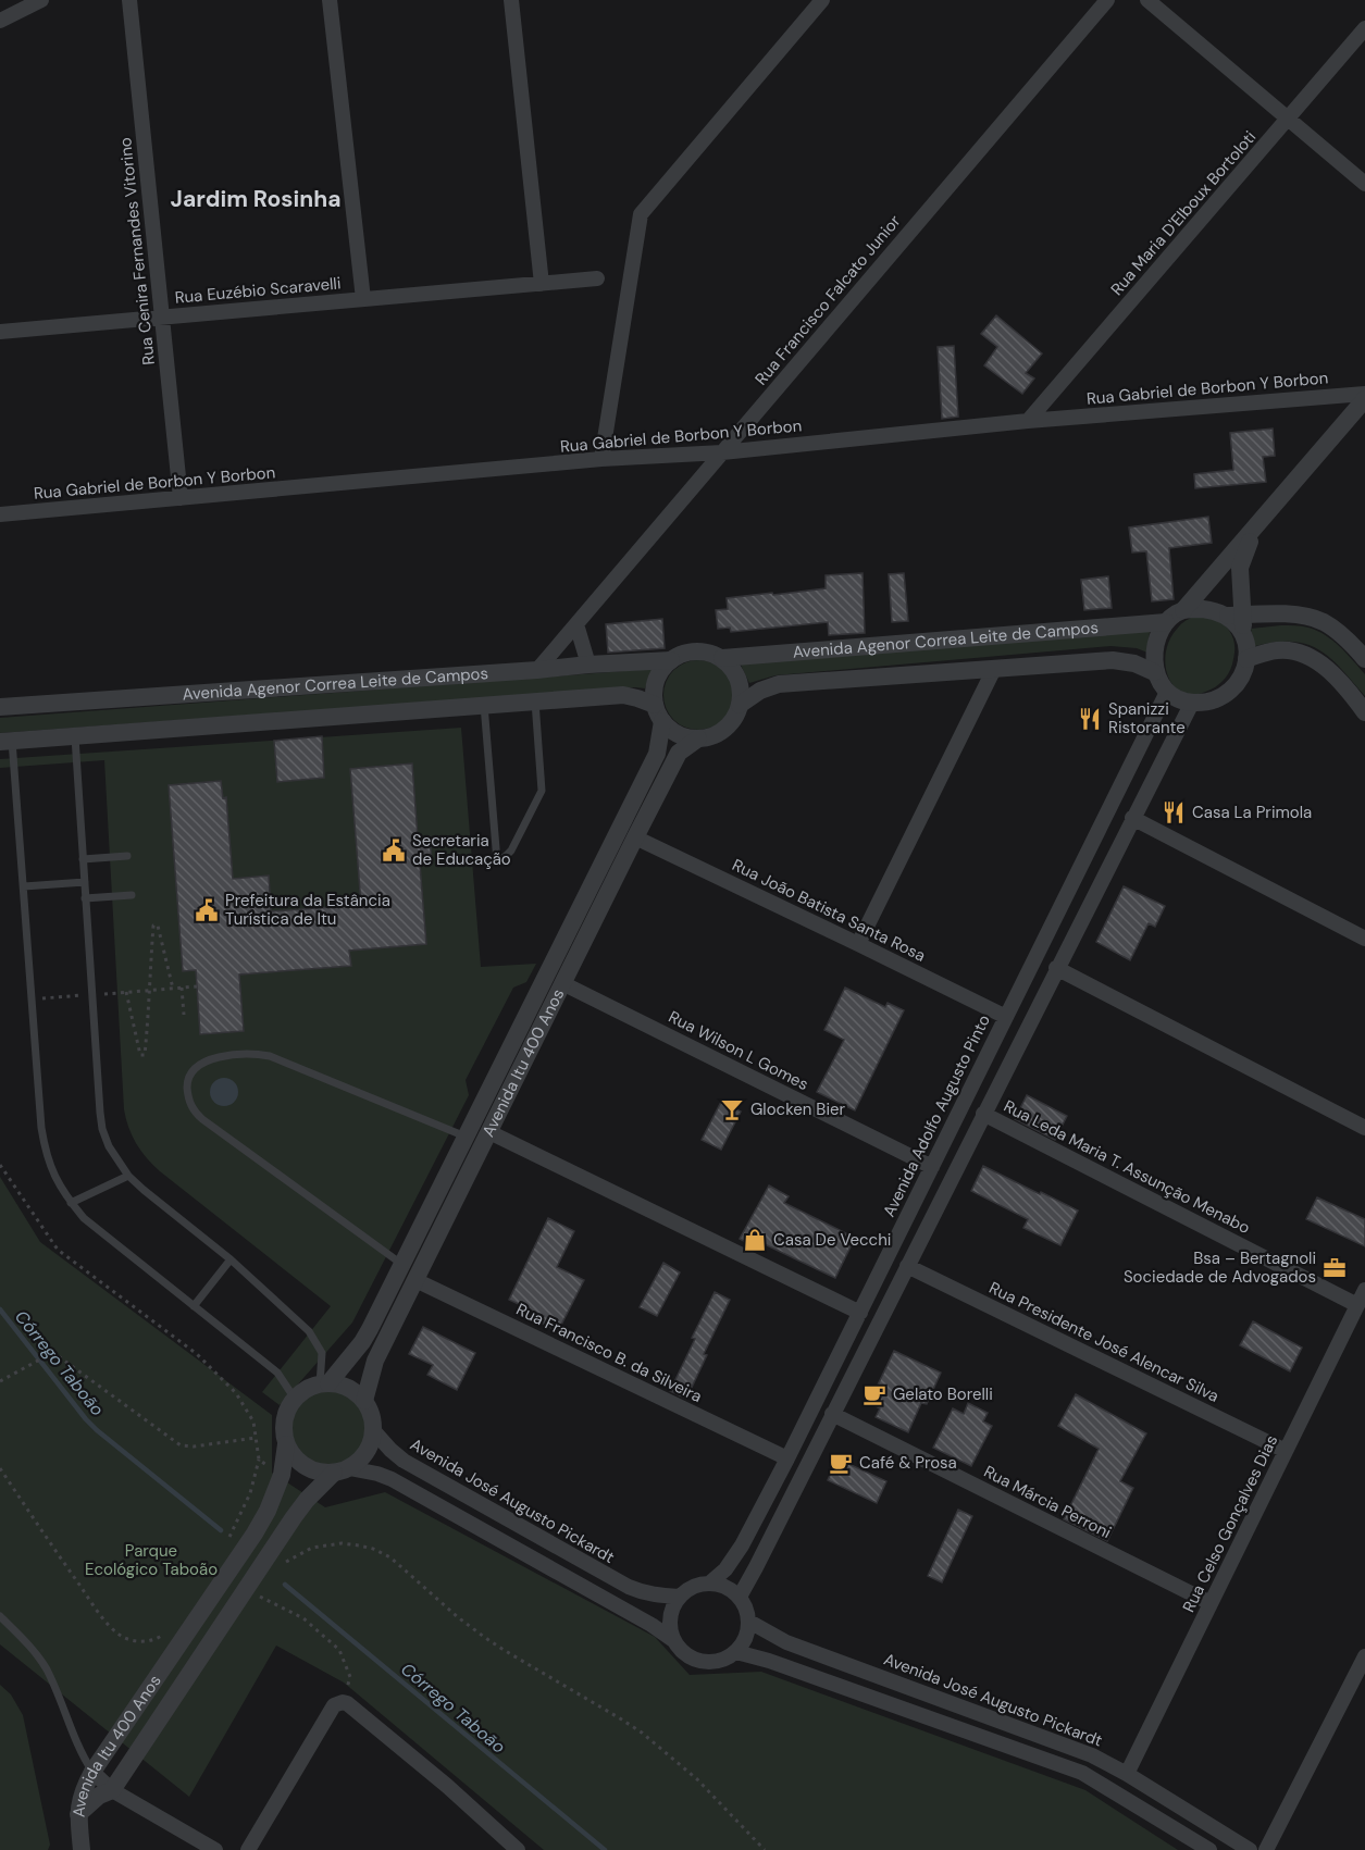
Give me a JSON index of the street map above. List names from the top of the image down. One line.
{"streets":{"street":["Rua Maria D'Elboux Bortoloti","Rua Cenira Fernandes Vitorino","Rua Euzébio Scaravelli","Rua Francisco Falcato Junior","Rua Gabriel de Borbon Y Borbon","Avenida Agenor Correa Leite de Campos","Rua João Batista Santa Rosa","Rua Wilson L Gomes","Avenida Itu 400 Anos","Avenida Adolfo Augusto Pinto","Rua Leda Maria T. Assunção Menabo","Rua Presidente José Alencar Silva","Rua Francisco B. da Silveira","Avenida José Augusto Pickardt","Rua Márcia Perroni","Rua Celso Gonçalves Dias"]},"crossings":[["Rua Maria D'Elboux Bortoloti","Rua Gabriel de Borbon Y Borbon"],["Rua Cenira Fernandes Vitorino","Rua Euzébio Scaravelli"],["Rua Cenira Fernandes Vitorino","Rua Gabriel de Borbon Y Borbon"],["Rua Francisco Falcato Junior","Rua Gabriel de Borbon Y Borbon"],["Rua Francisco Falcato Junior","Avenida Agenor Correa Leite de Campos"],["Avenida Agenor Correa Leite de Campos","Avenida Itu 400 Anos"],["Avenida Agenor Correa Leite de Campos","Avenida Adolfo Augusto Pinto"],["Rua João Batista Santa Rosa","Avenida Itu 400 Anos"],["Rua João Batista Santa Rosa","Avenida Adolfo Augusto Pinto"],["Rua Wilson L Gomes","Avenida Itu 400 Anos"],["Rua Wilson L Gomes","Avenida Adolfo Augusto Pinto"],["Avenida Itu 400 Anos","Rua Francisco B. da Silveira"],["Avenida Itu 400 Anos","Avenida José Augusto Pickardt"],["Avenida Adolfo Augusto Pinto","Rua Francisco B. da Silveira"],["Avenida Adolfo Augusto Pinto","Avenida José Augusto Pickardt"],["Rua Leda Maria T. Assunção Menabo","Rua Celso Gonçalves Dias"],["Rua Presidente José Alencar Silva","Rua Celso Gonçalves Dias"],["Avenida José Augusto Pickardt","Rua Celso Gonçalves Dias"],["Rua Márcia Perroni","Rua Celso Gonçalves Dias"]],"districts":["Jardim Rosinha"],"water":["Córrego Taboão"],"parks":["Parque Ecológico Taboão"],"places":{"restaurant":["Spanizzi Ristorante","Casa La Primola"],"public building":["Secretaria de Educação","Prefeitura da Estância Turística de Itu"],"bar":["Glocken Bier"],"shop":["Casa De Vecchi"],"office":["Bsa – Bertagnoli Sociedade de Advogados"],"cafe":["Gelato Borelli","Café & Prosa"]}}
